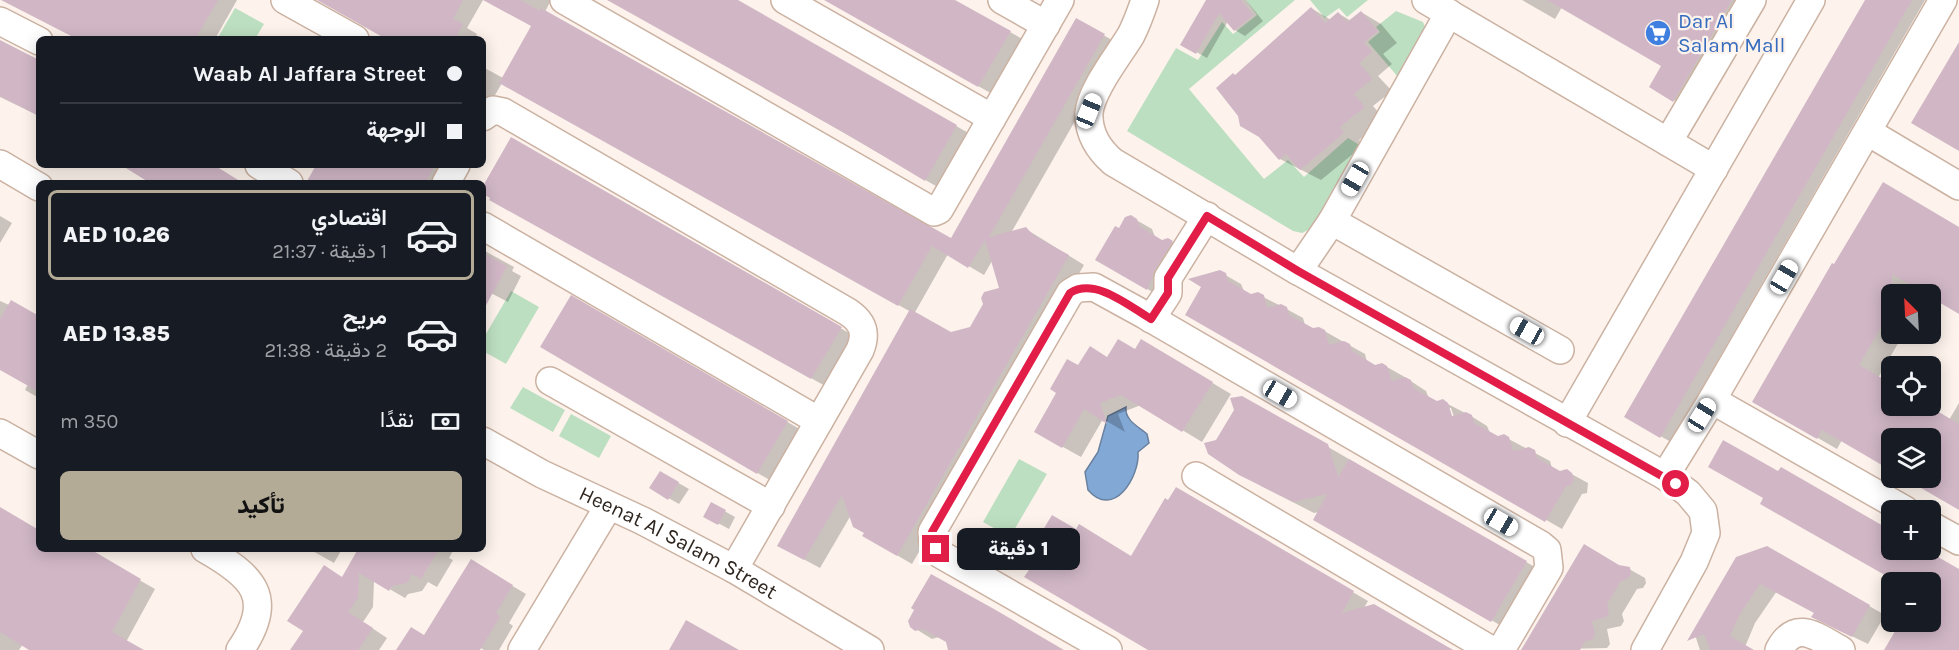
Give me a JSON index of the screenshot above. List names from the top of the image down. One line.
{"streets":{"street":["Heenat Al Salam Street"]},"places":{"supermarket":["Dar Al Salam Mall"]},"north":"top left","page":{"banner":["Waab Al Jaffara Street","الوجهة"],"list":[{"name":"اقتصادي","note":"1 دقيقة · 21:37","value":"AED 10.26"},{"name":"مريح","note":"2 دقيقة · 21:38","value":"AED 13.85"}],"map_buttons":["+","−"],"pay":["نقدًا","350 m"],"buttons":"تأكيد","bubble":"1 دقيقة"}}
